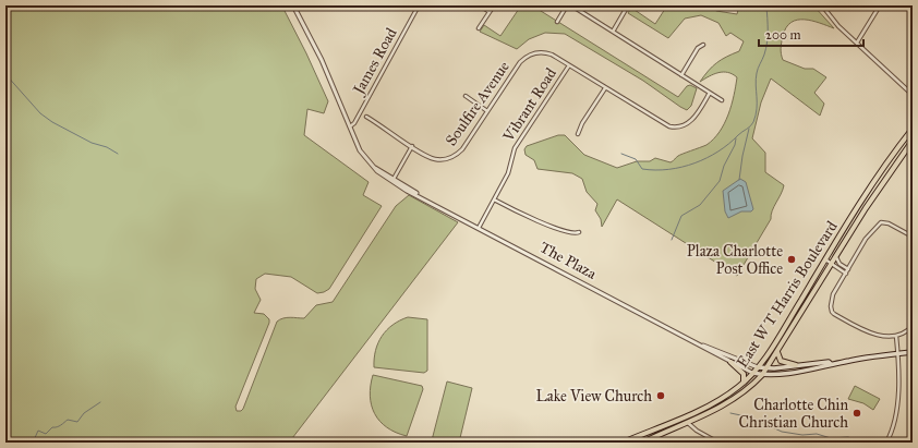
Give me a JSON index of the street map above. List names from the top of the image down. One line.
{"streets":{"main road":["The Plaza","East W T Harris Boulevard"],"street":["James Road","Soulfire Avenue","Vibrant Road"]},"crossings":[["James Road","The Plaza"],["Soulfire Avenue","Vibrant Road"],["Vibrant Road","The Plaza"],["The Plaza","East W T Harris Boulevard"]],"places":["Plaza Charlotte Post Office","Lake View Church","Charlotte Chin Christian Church"],"scale_bar":"200 m"}
